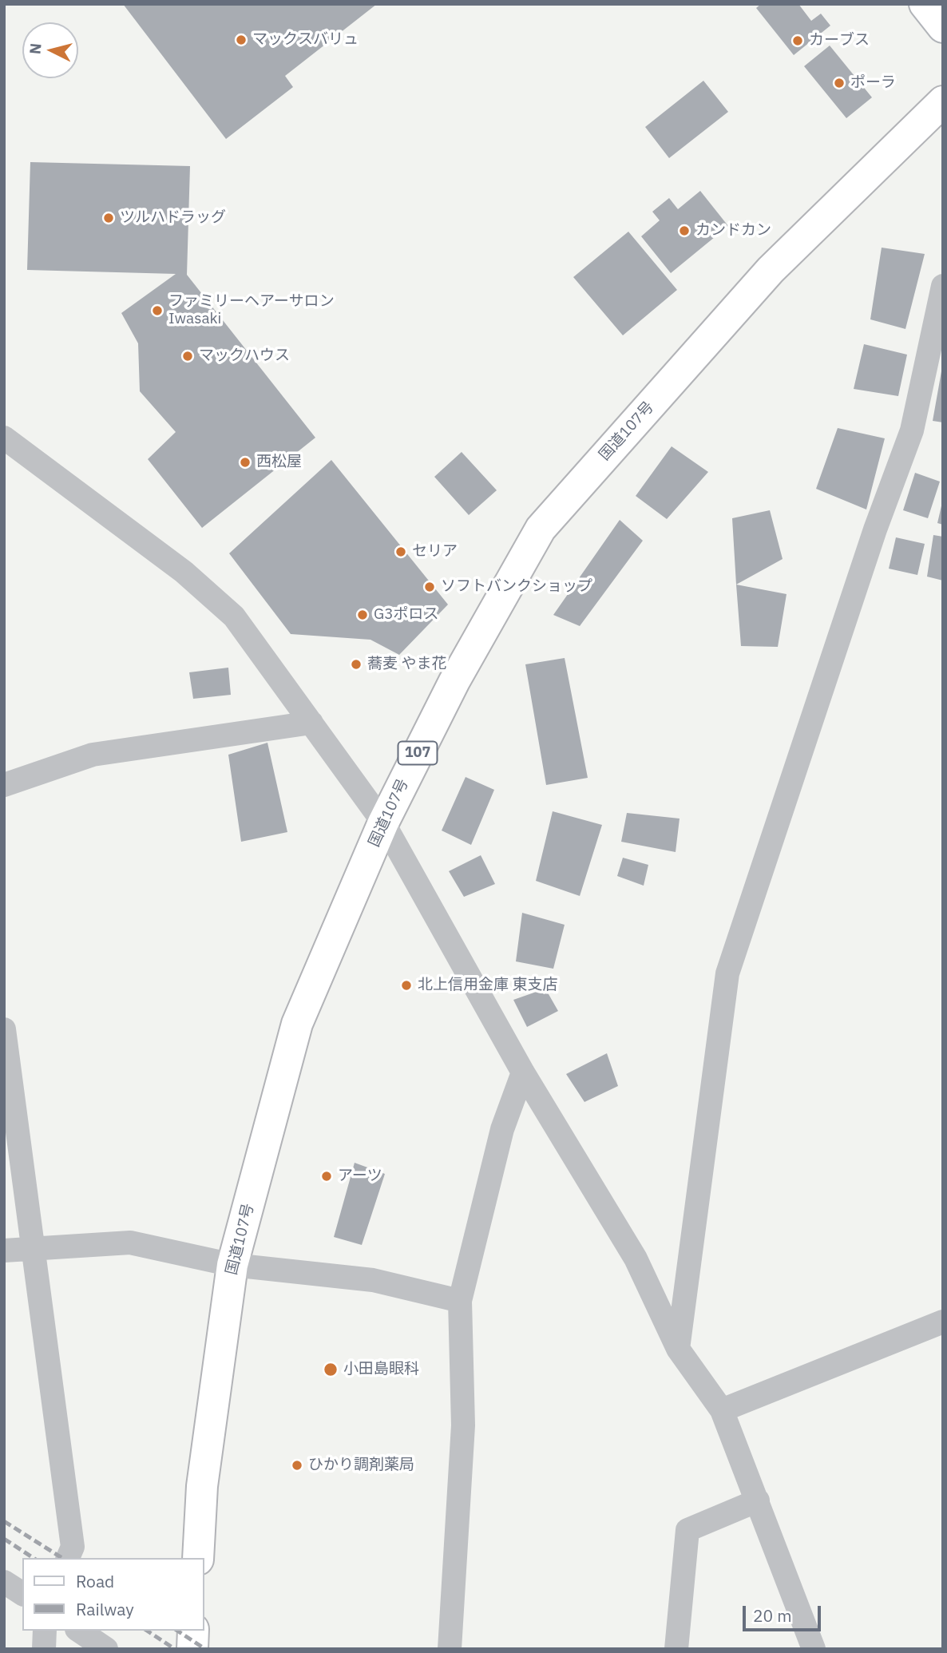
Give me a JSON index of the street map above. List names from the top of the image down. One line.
{"streets":{"main road":["国道107号","107"]},"places":["マックスバリュ","カーブス","ポーラ","ツルハドラッグ","カンドカン","ファミリーヘアーサロン Iwasaki","マックハウス","西松屋","セリア","ソフトバンクショップ","G3ポロス","蕎麦 やま花","北上信用金庫 東支店","アーツ","小田島眼科","ひかり調剤薬局"],"legend":["Road","Railway"],"scale_bar":"20 m","north":"left"}
